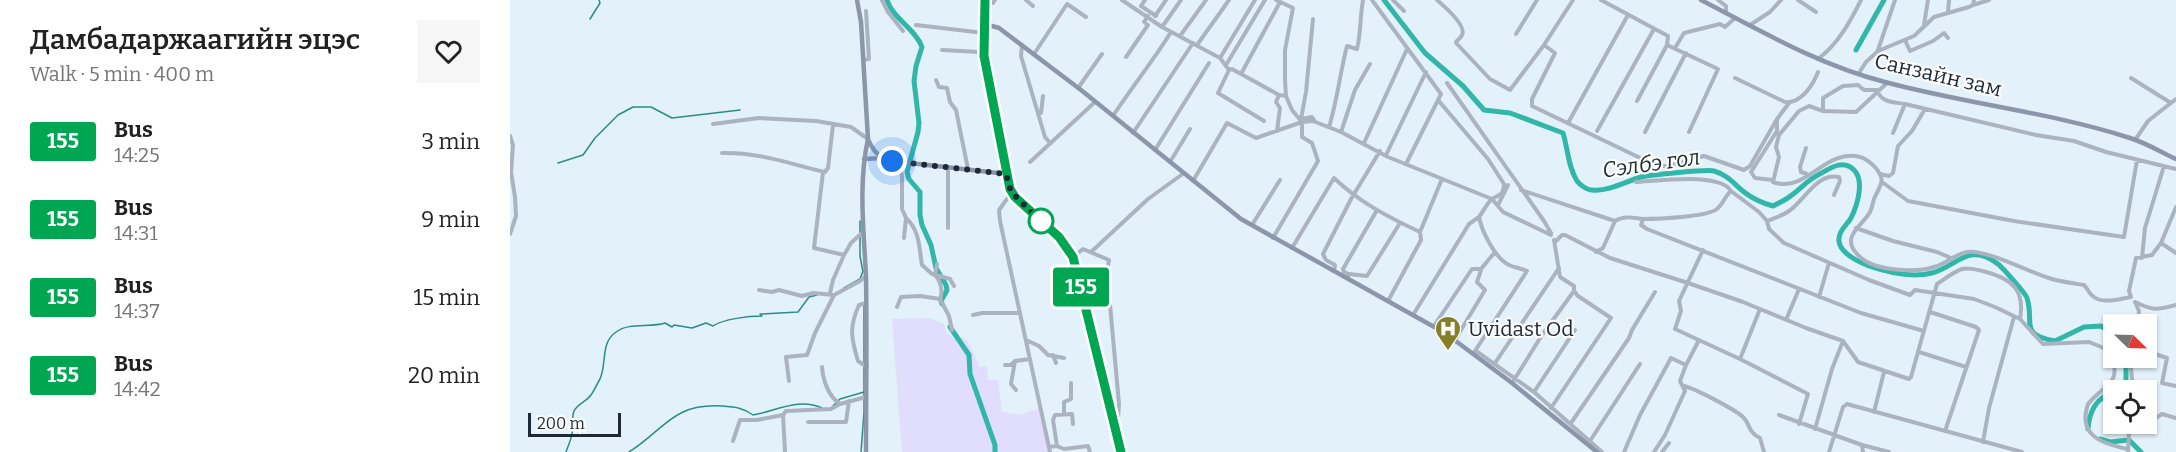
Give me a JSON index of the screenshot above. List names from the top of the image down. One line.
{"streets":{"main road":["Санзайн зам"]},"water":["Сэлбэ гол"],"places":{"hospital":["Uvidast Od"]},"lines":["bus line 155"],"scale_bar":"200 m","north":"bottom right","page":{"heading":["Дамбадаржаагийн эцэс","Walk · 5 min · 400 m"],"on_map":"155","list":[{"mark":"155","name":"Bus","note":"14:25","value":"3 min"},{"mark":"155","name":"Bus","note":"14:31","value":"9 min"},{"mark":"155","name":"Bus","note":"14:37","value":"15 min"},{"mark":"155","name":"Bus","note":"14:42","value":"20 min"}],"scale":"200 m"}}
